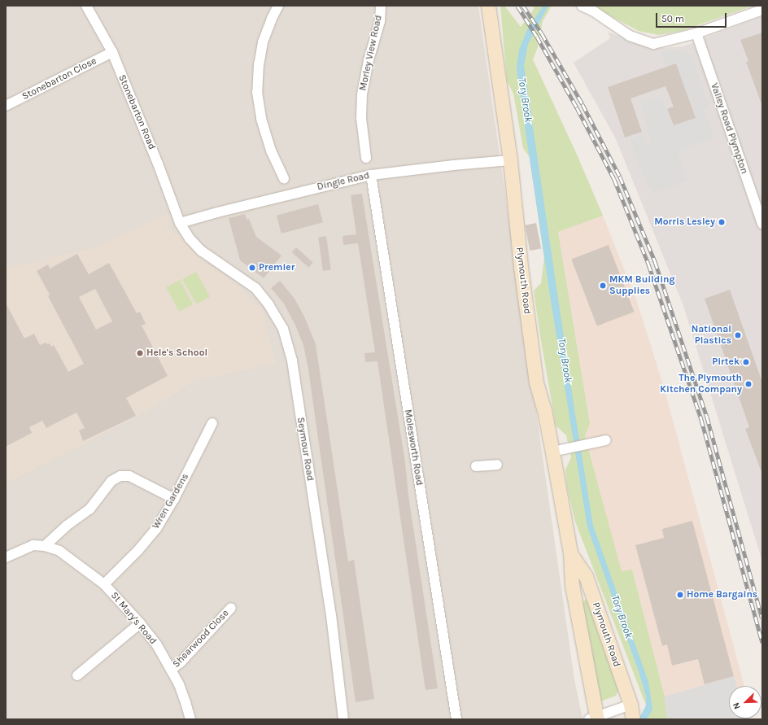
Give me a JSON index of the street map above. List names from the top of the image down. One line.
{"streets":{"main road":["Plymouth Road"],"street":["Morley View Road","Stonebarton Close","Stonebarton Road","Valley Road Plympton","Dingle Road","Molesworth Road","Seymour Road","Wren Gardens","St Mary's Road","Shearwood Close"]},"crossings":[["Stonebarton Close","Stonebarton Road"],["Stonebarton Road","Dingle Road"],["Stonebarton Road","Seymour Road"],["Dingle Road","Plymouth Road"],["Dingle Road","Molesworth Road"],["Dingle Road","Seymour Road"],["Wren Gardens","St Mary's Road"],["St Mary's Road","Shearwood Close"]],"water":["Tory Brook"],"places":["Morris Lesley","Premier","MKM Building Supplies","National Plastics","Hele's School","Pirtek","The Plymouth Kitchen Company","Home Bargains"],"scale_bar":"50 m","north":"bottom left"}
